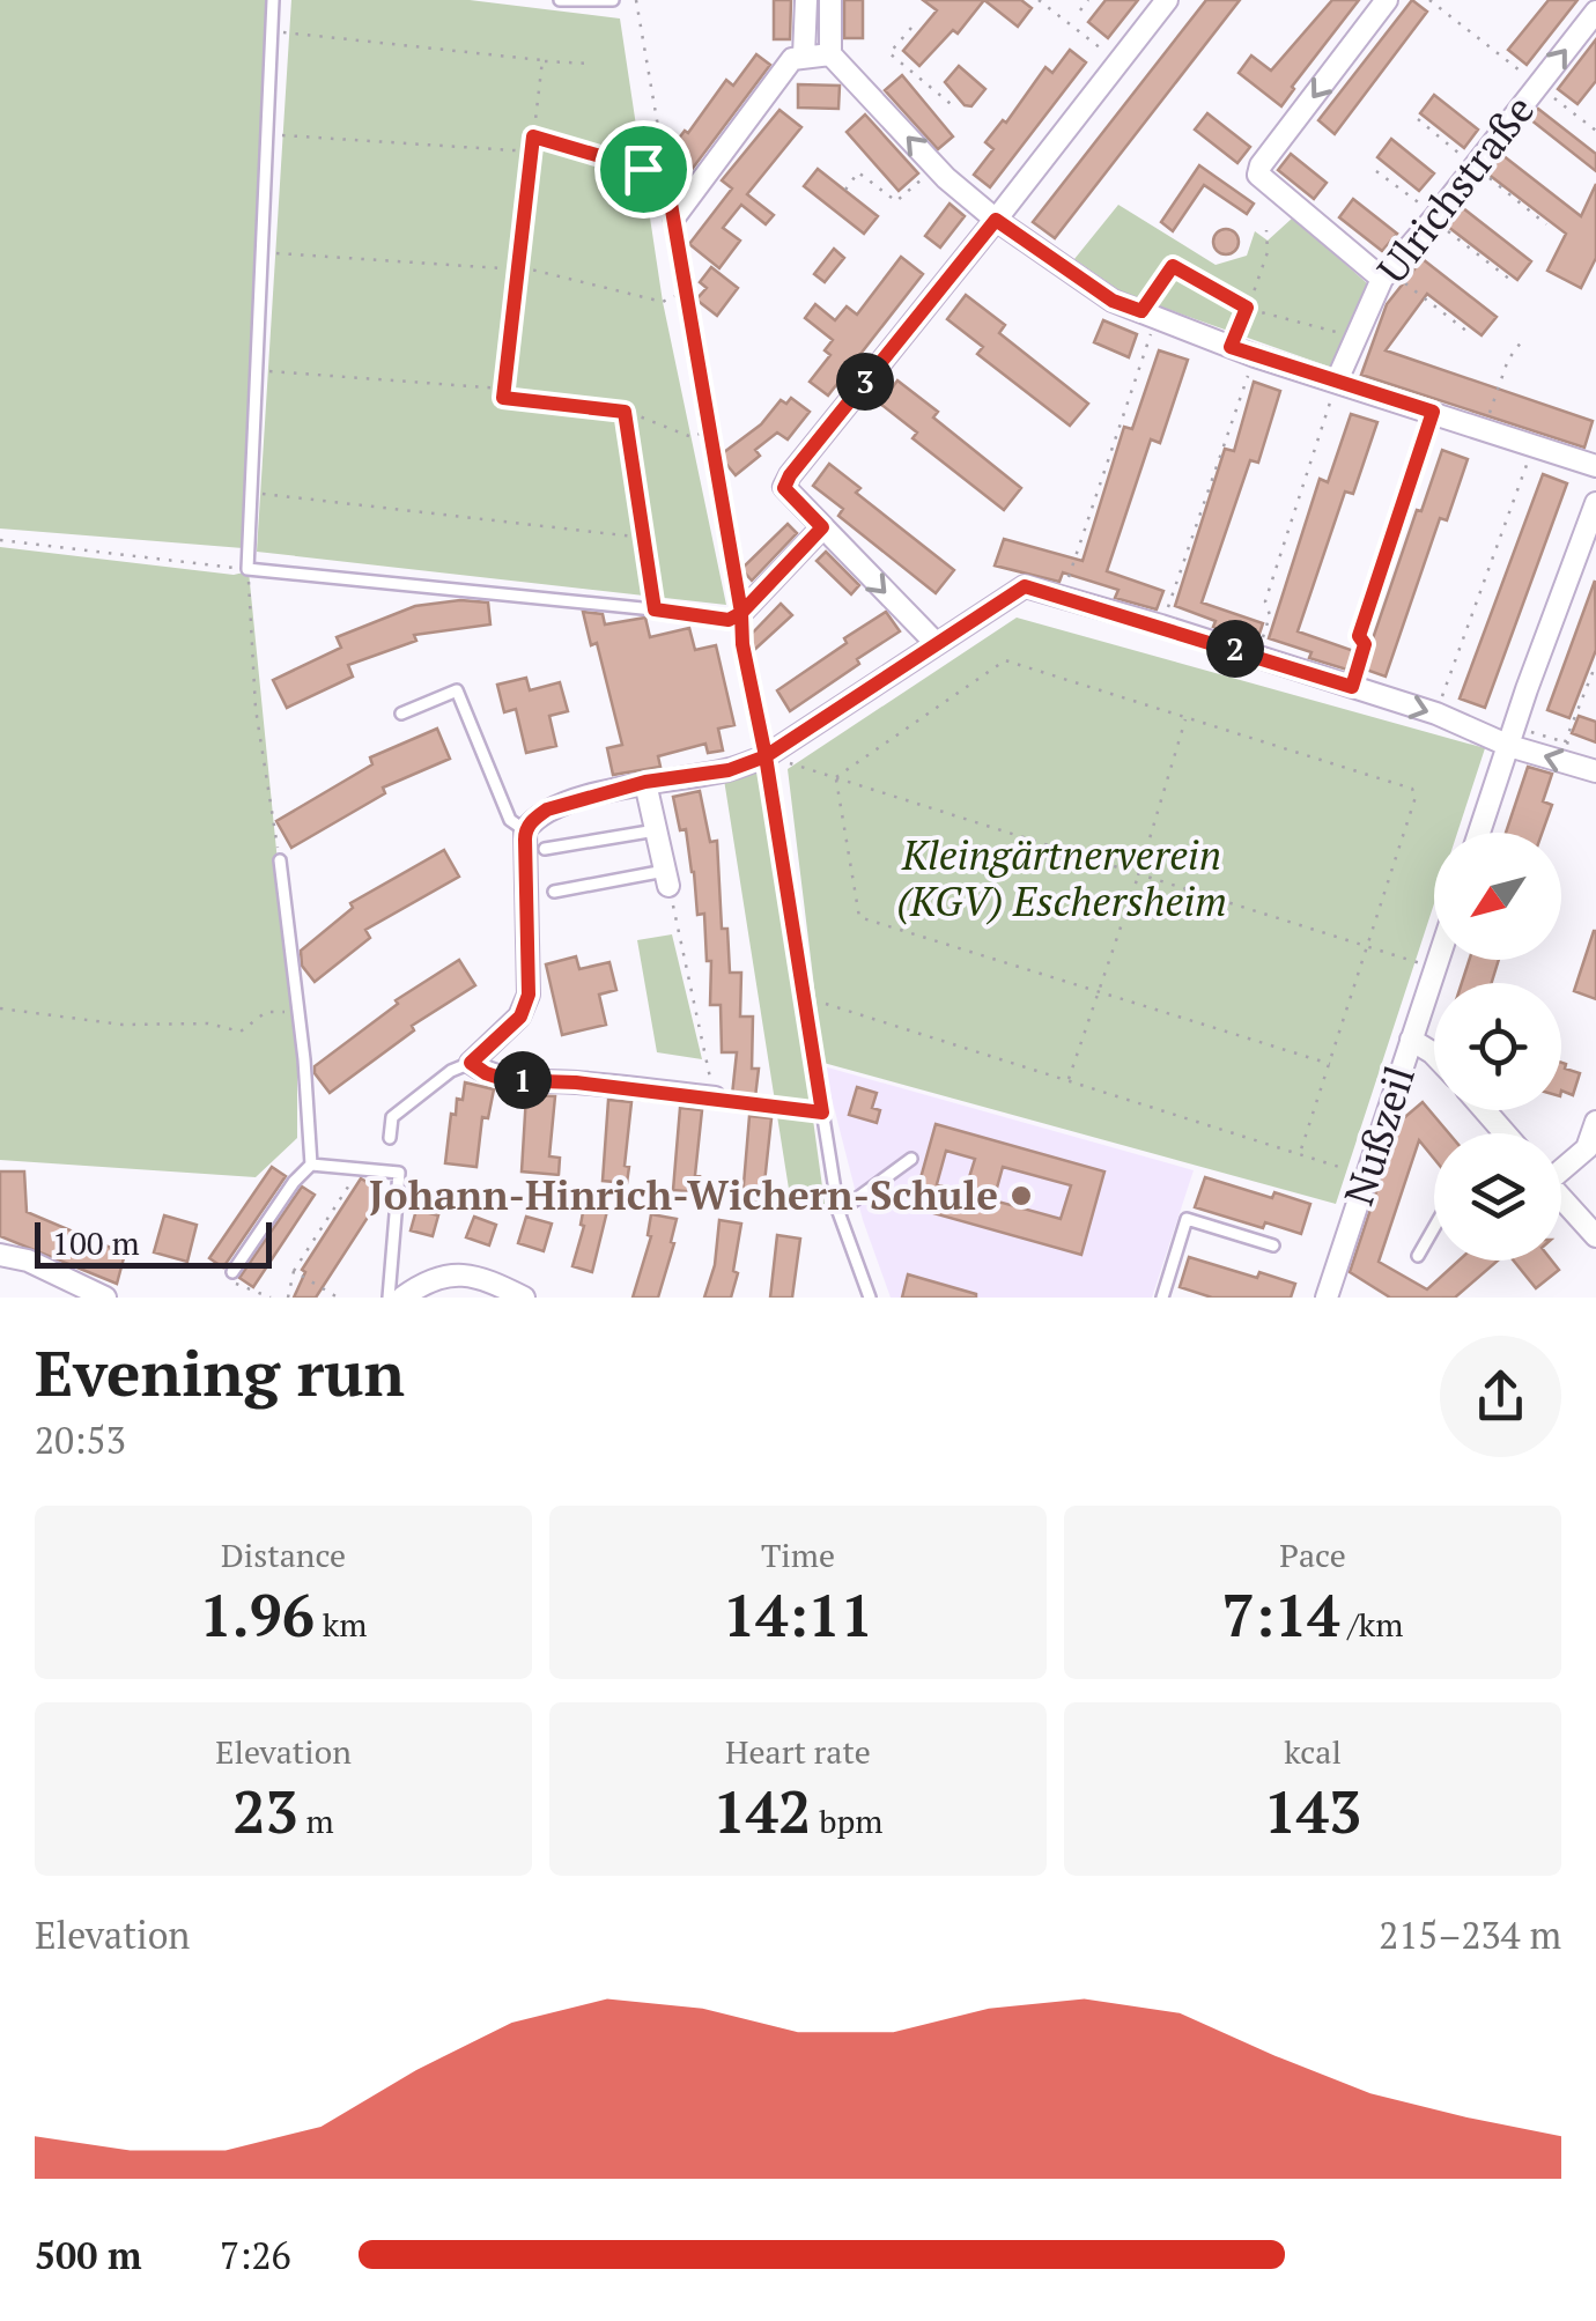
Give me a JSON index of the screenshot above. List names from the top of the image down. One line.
{"streets":{"street":["Ulrichstraße","Nußzeil"]},"parks":["Kleingärtnerverein (KGV) Eschersheim"],"places":["Johann-Hinrich-Wichern-Schule"],"scale_bar":"100 m","north":"bottom left","page":{"pins":["3","2","1"],"scale":"100 m","heading":["Evening run","20:53"],"stats":[["Distance","1.96 km"],["Time","14:11"],["Pace","7:14 /km"],["Elevation","23 m"],["Heart rate","142 bpm"],["kcal","143"]],"chart":["Elevation","215–234 m"],"list":[{"name":"500 m","note":"7:26"}]}}
